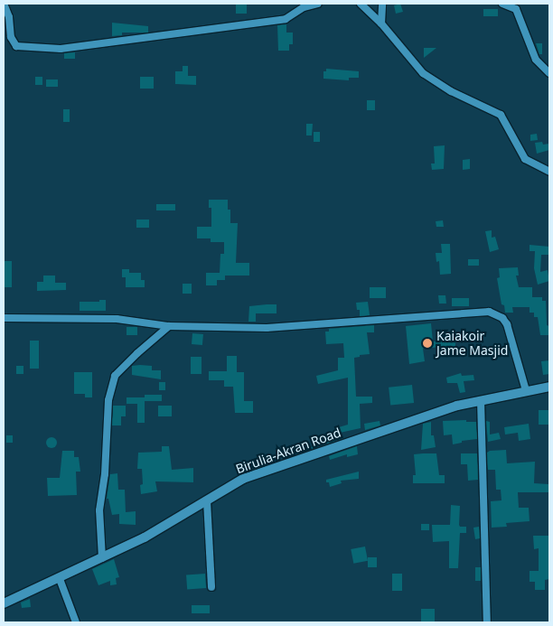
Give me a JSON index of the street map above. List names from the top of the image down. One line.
{"streets":{"street":["Birulia-Akran Road"]},"places":["Kaiakoir Jame Masjid"]}
